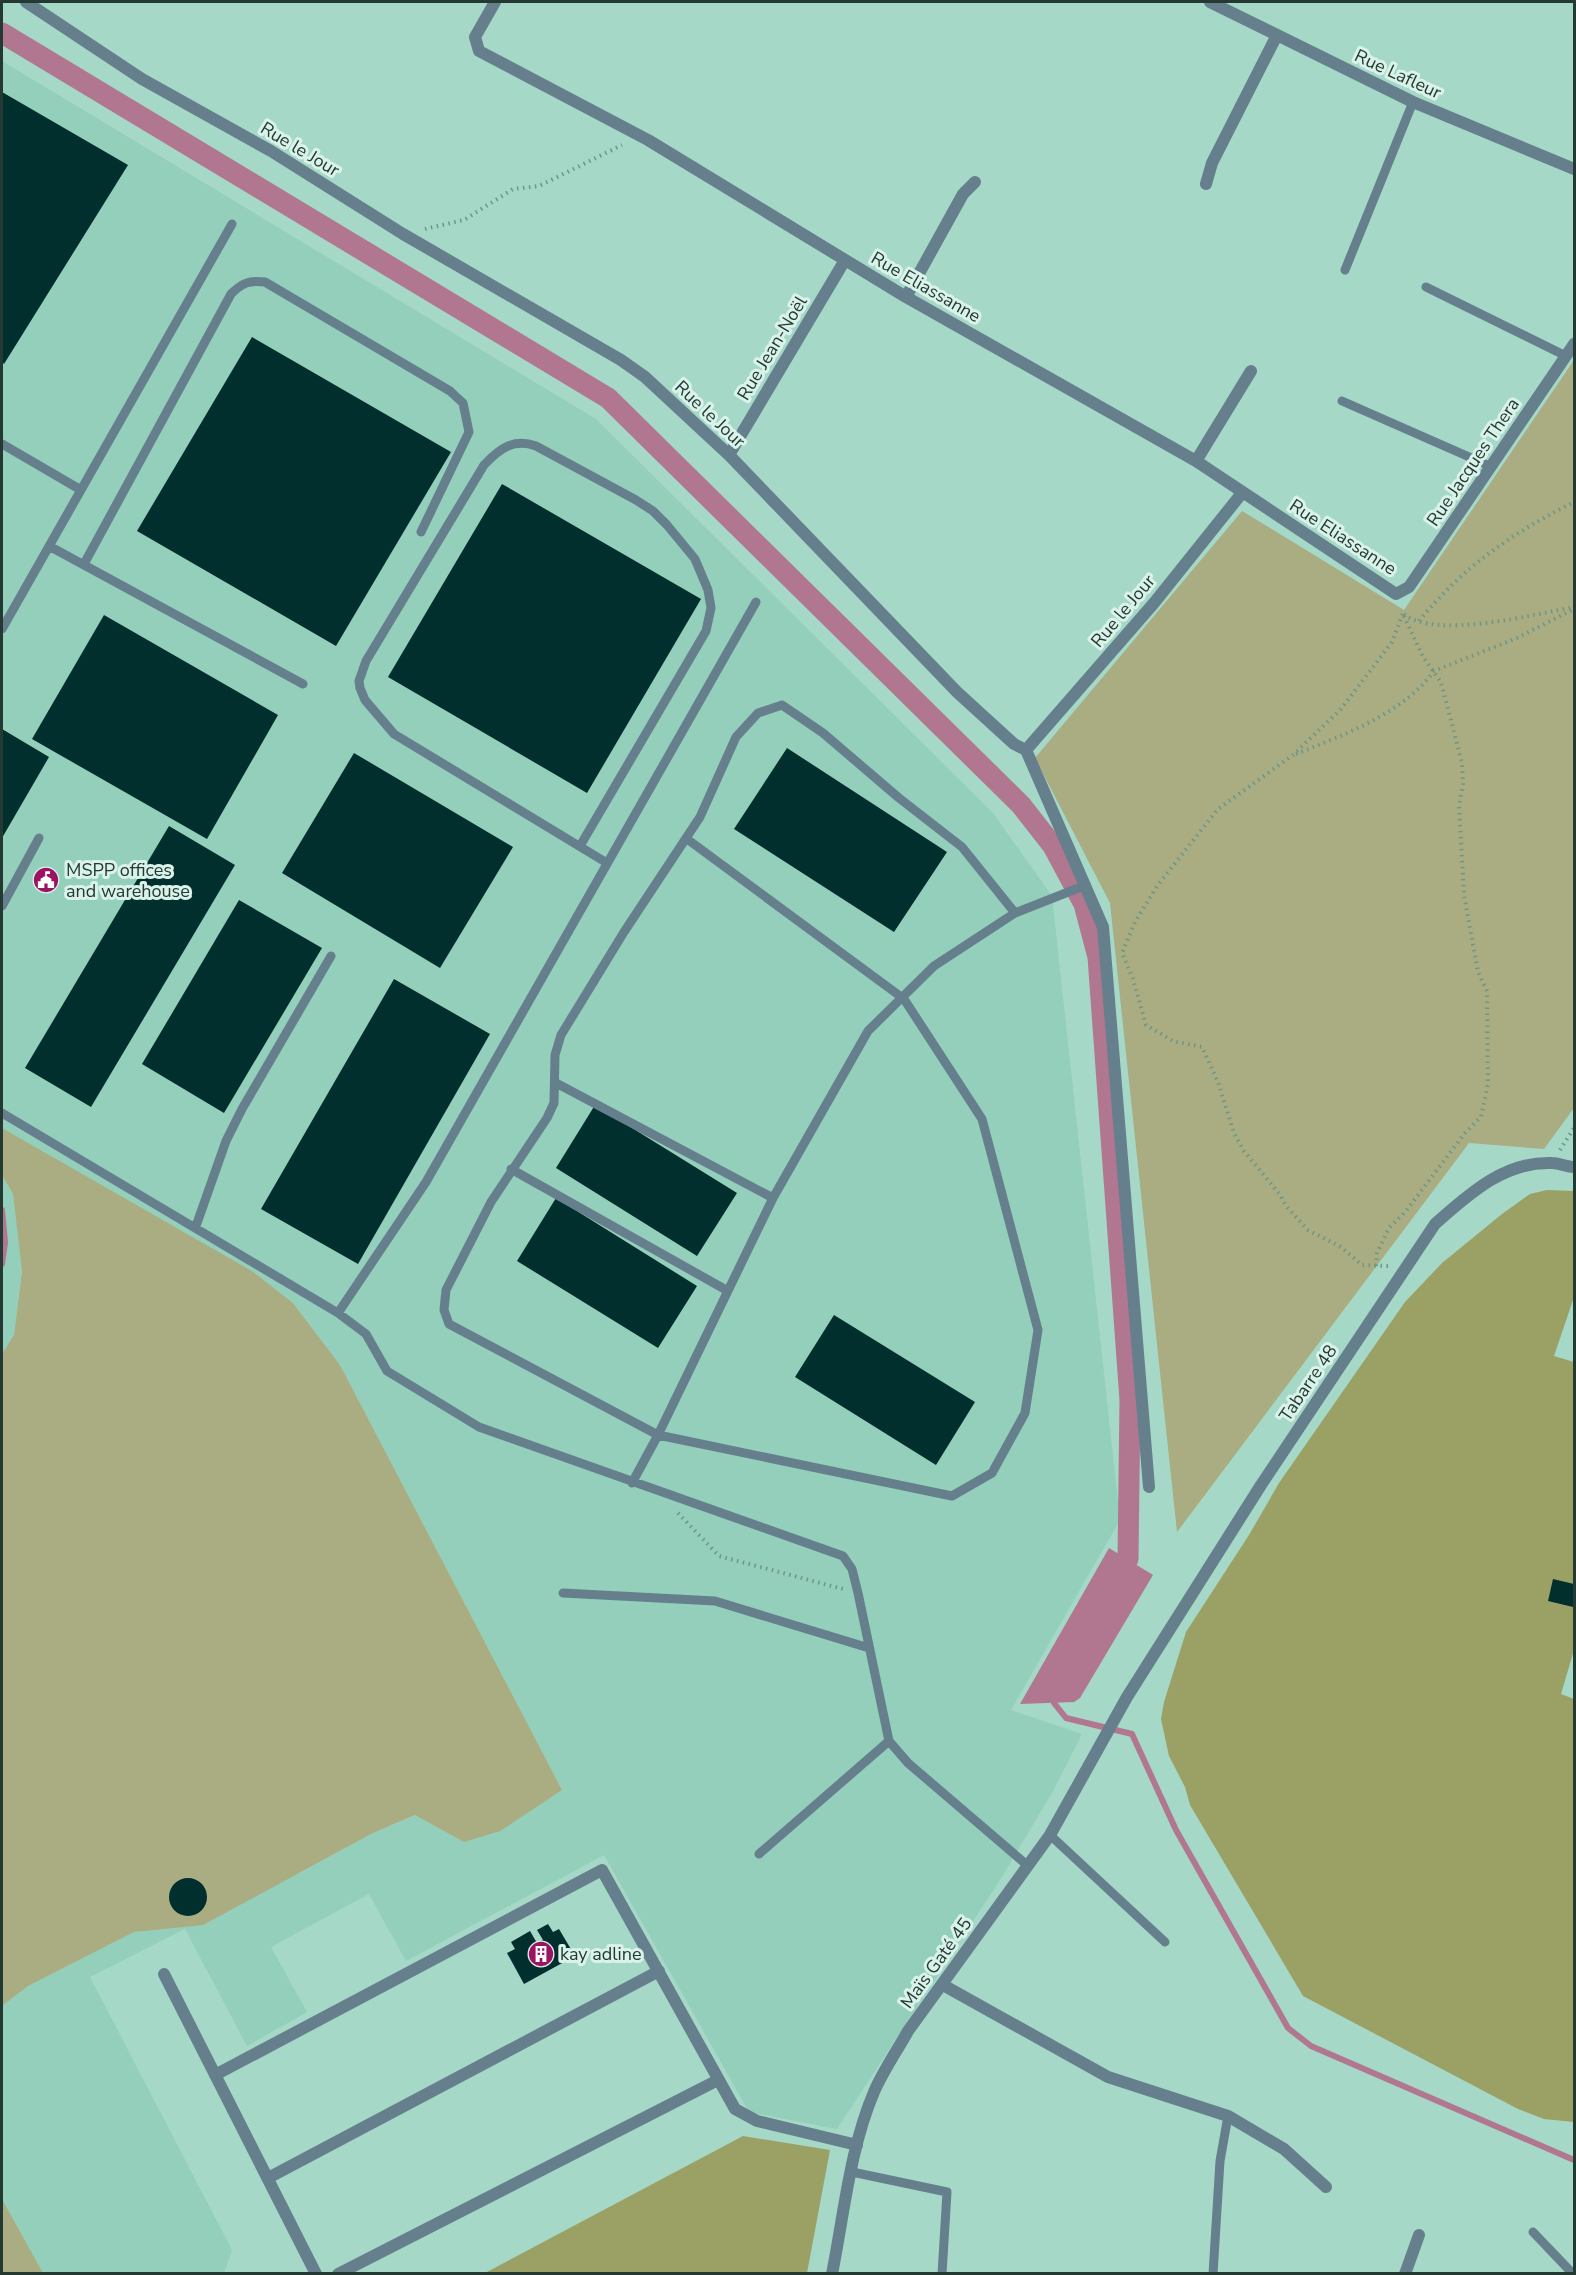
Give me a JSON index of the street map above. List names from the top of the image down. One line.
{"streets":{"street":["Rue Lafleur","Rue le Jour","Rue Eliassanne","Rue Jean-Noël","Rue Jacques Thera","Tabarre 48","Maïs Gaté 45"]},"crossings":[["Rue le Jour","Rue Eliassanne"],["Rue le Jour","Rue Jean-Noël"],["Rue Eliassanne","Rue Jean-Noël"],["Rue Eliassanne","Rue Jacques Thera"],["Tabarre 48","Maïs Gaté 45"]],"places":{"public building":["MSPP offices and warehouse"],"building":["kay adline"]}}
